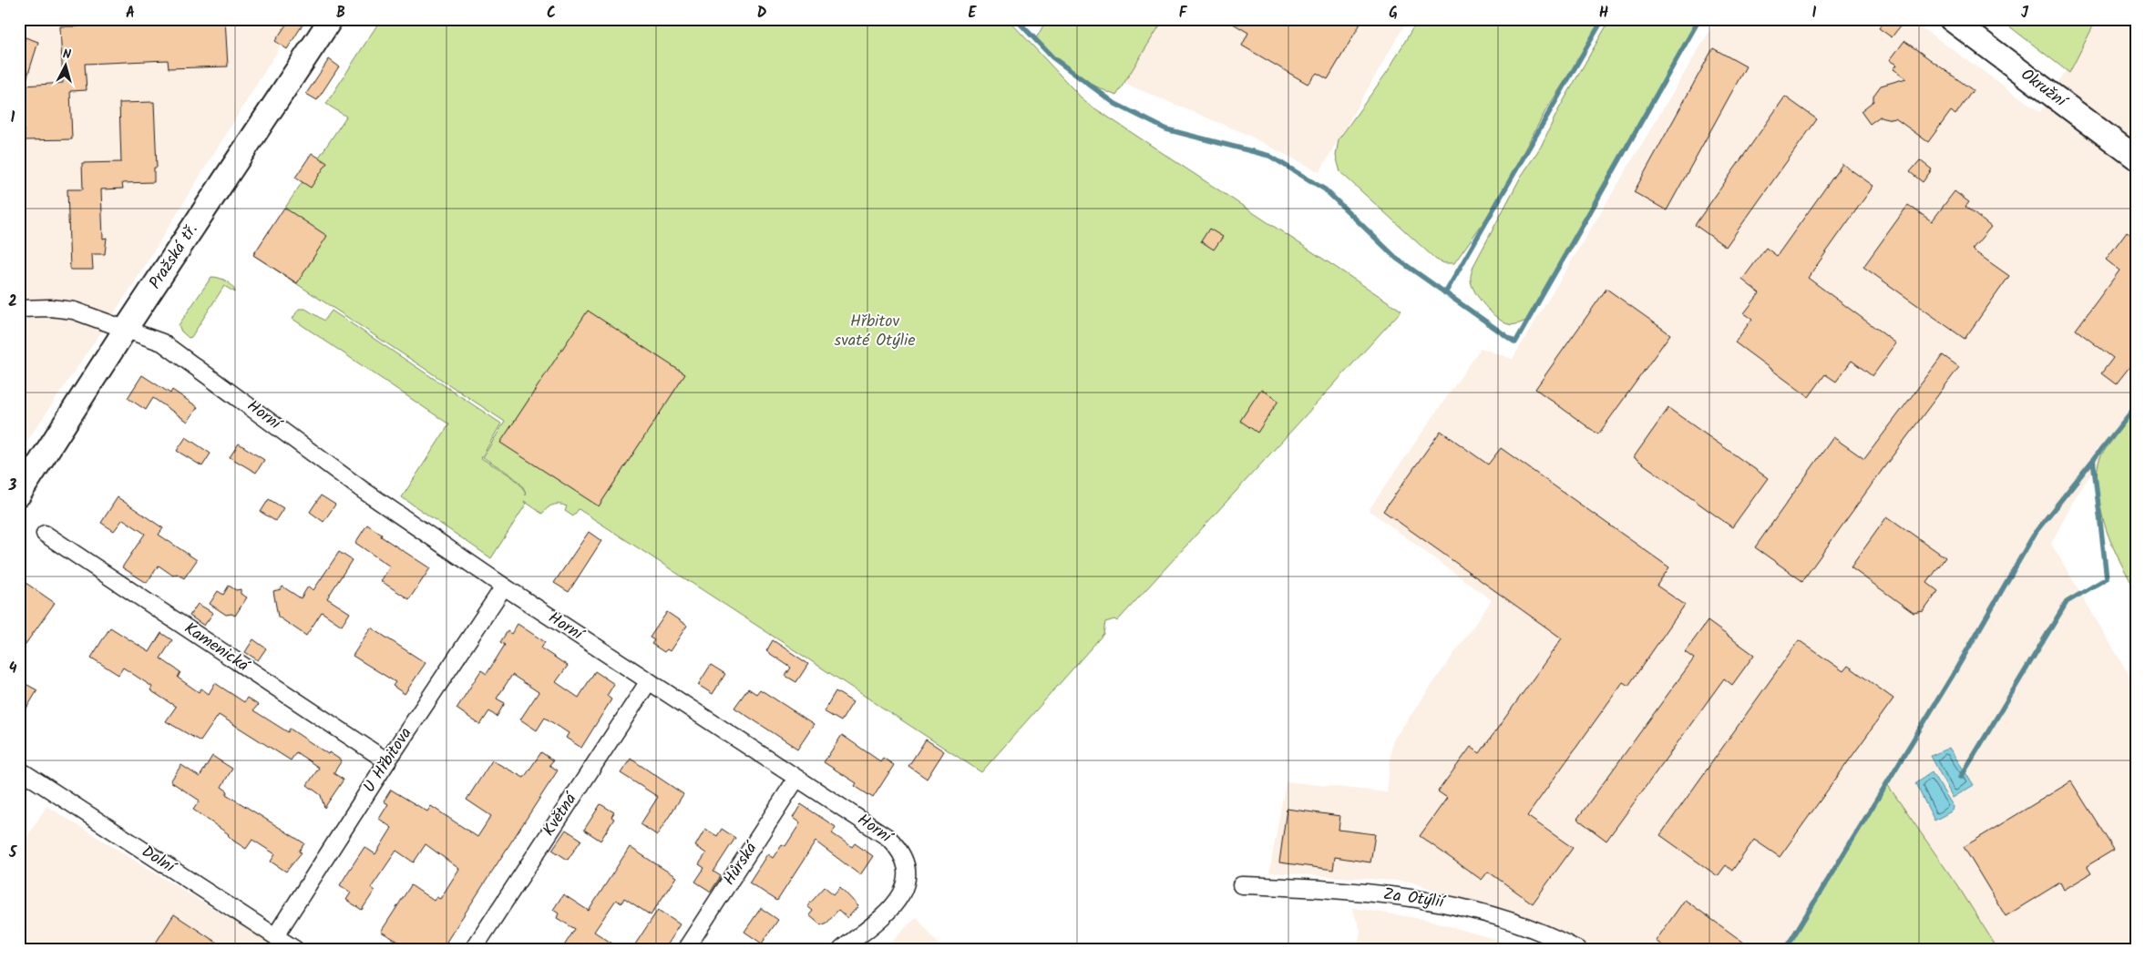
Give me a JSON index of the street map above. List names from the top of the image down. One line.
{"streets":{"main road":["Okružní","Pražská tř."],"street":["Horní","Kamenická","U Hřbitova","Květná","Dolní","Hůrská","Za Otýlií"]},"crossings":[["Pražská tř.","Horní"],["Horní","U Hřbitova"],["Horní","Květná"],["Horní","Hůrská"],["Kamenická","U Hřbitova"],["U Hřbitova","Dolní"]],"parks":["Hřbitov svaté Otýlie"],"north":"top","grid":{"columns":["A","B","C","D","E","F","G","H","I","J"],"rows":["1","2","3","4","5"]}}
